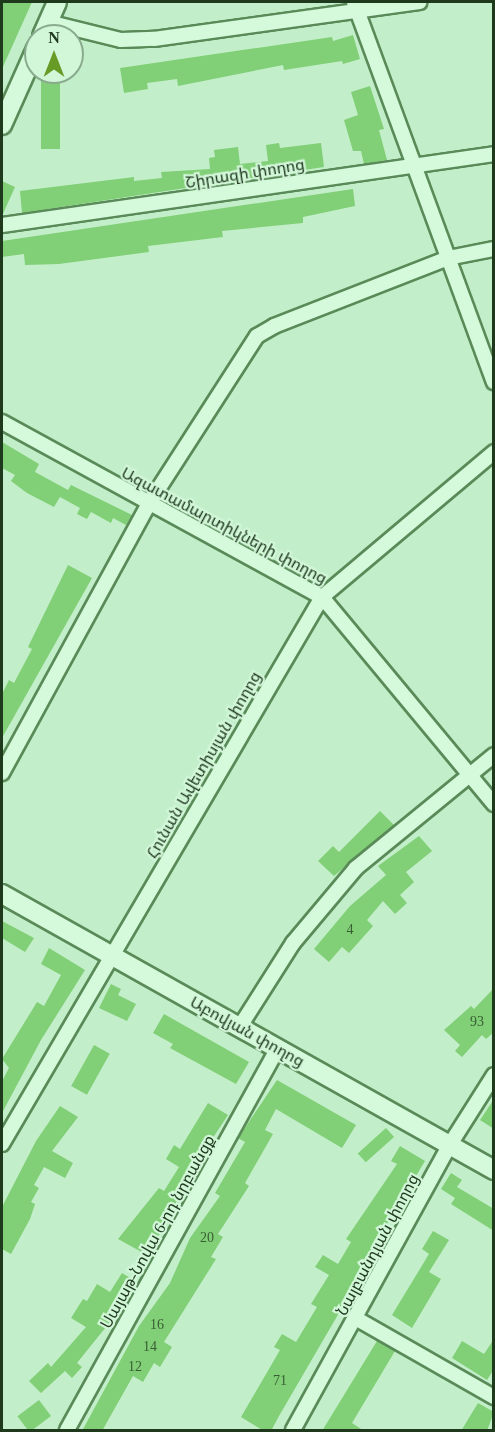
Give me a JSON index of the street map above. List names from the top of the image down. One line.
{"streets":{"main road":["Աբովյան փողոց"],"street":["Շիրազի փողոց","Ազատամարտիկների փողոց","Հունան Ավետիսյան փողոց","Սայաթ-Նովա 6-րդ նրբանցք","Նալբանդյան փողոց"]},"crossings":[["Ազատամարտիկների փողոց","Հունան Ավետիսյան փողոց"],["Հունան Ավետիսյան փողոց","Աբովյան փողոց"],["Աբովյան փողոց","Սայաթ-Նովա 6-րդ նրբանցք"],["Աբովյան փողոց","Նալբանդյան փողոց"]],"house_numbers":["4","93","20","16","14","12","71"],"north":"top"}
